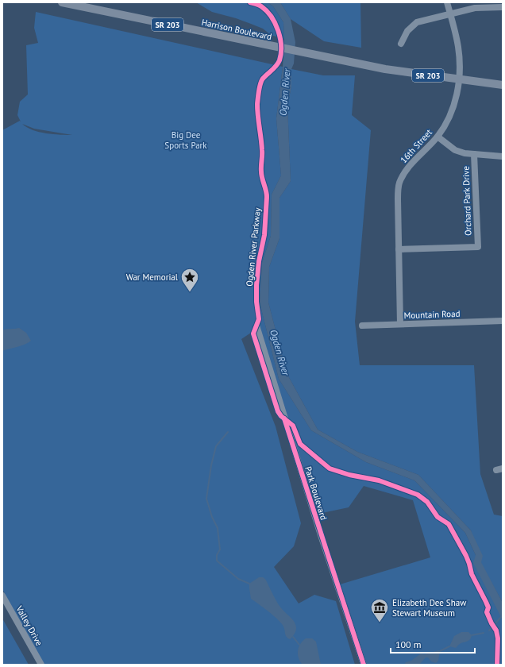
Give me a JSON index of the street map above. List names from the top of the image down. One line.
{"streets":{"main road":["SR 203","Harrison Boulevard"],"street":["16th Street","Orchard Park Drive","Mountain Road","Park Boulevard","Valley Drive"],"cycle path":["Ogden River Parkway"]},"crossings":[["Harrison Boulevard","16th Street"],["16th Street","Orchard Park Drive"],["16th Street","Mountain Road"]],"water":["Ogden River"],"parks":["Big Dee Sports Park"],"places":{"place":["War Memorial"],"museum":["Elizabeth Dee Shaw Stewart Museum"]},"scale_bar":"100 m"}
